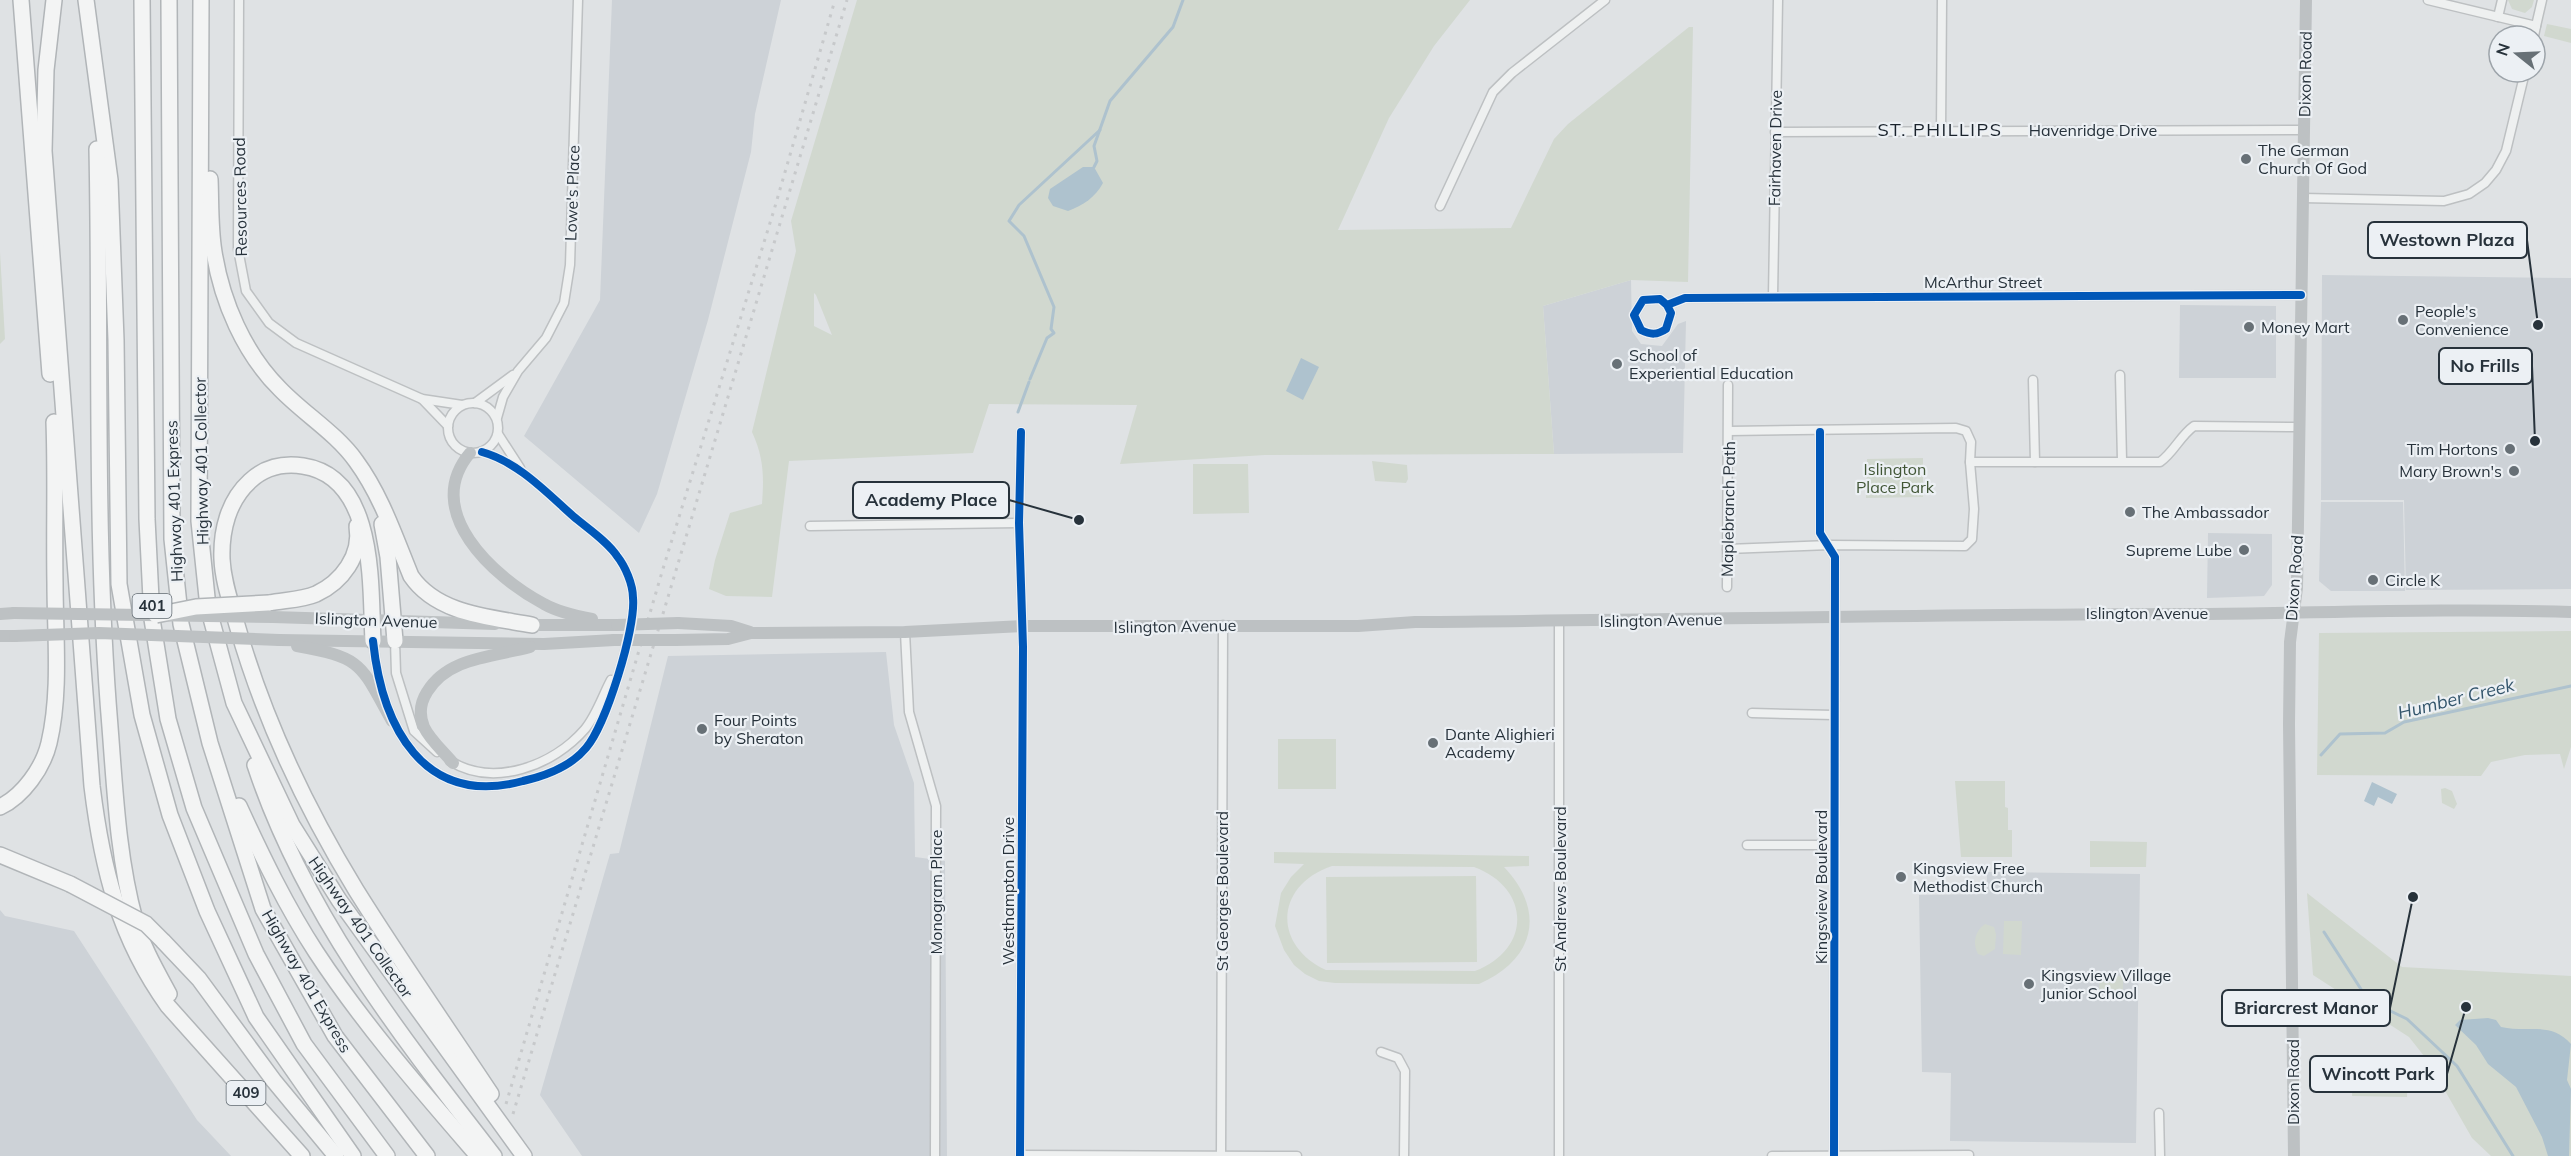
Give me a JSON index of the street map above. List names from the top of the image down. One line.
{"streets":{"highway":["Highway 401 Collector","Highway 401 Express","401","409"],"main road":["Dixon Road","Islington Avenue"],"street":["Havenridge Drive","Fairhaven Drive","Lowe's Place","Resources Road","McArthur Street","Maplebranch Path","Kingsview Boulevard","St Andrews Boulevard","Westhampton Drive","St Georges Boulevard","Monogram Place"]},"crossings":[["Dixon Road","Havenridge Drive"],["Dixon Road","McArthur Street"],["Dixon Road","Islington Avenue"],["Havenridge Drive","Fairhaven Drive"],["Fairhaven Drive","McArthur Street"],["Lowe's Place","Resources Road"],["Maplebranch Path","Kingsview Boulevard"],["Islington Avenue","Kingsview Boulevard"],["Islington Avenue","St Andrews Boulevard"],["Islington Avenue","Westhampton Drive"],["Islington Avenue","St Georges Boulevard"],["Islington Avenue","Monogram Place"]],"districts":["ST. PHILLIPS"],"water":["Humber Creek"],"parks":["Islington Place Park"],"places":["The German Church Of God","People's Convenience","Westown Plaza","Money Mart","School of Experiential Education","No Frills","Tim Hortons","Mary Brown's","The Ambassador","Academy Place","Supreme Lube","Circle K","Four Points by Sheraton","Dante Alighieri Academy","Kingsview Free Methodist Church","Briarcrest Manor","Kingsview Village Junior School","Wincott Park"],"north":"left"}
